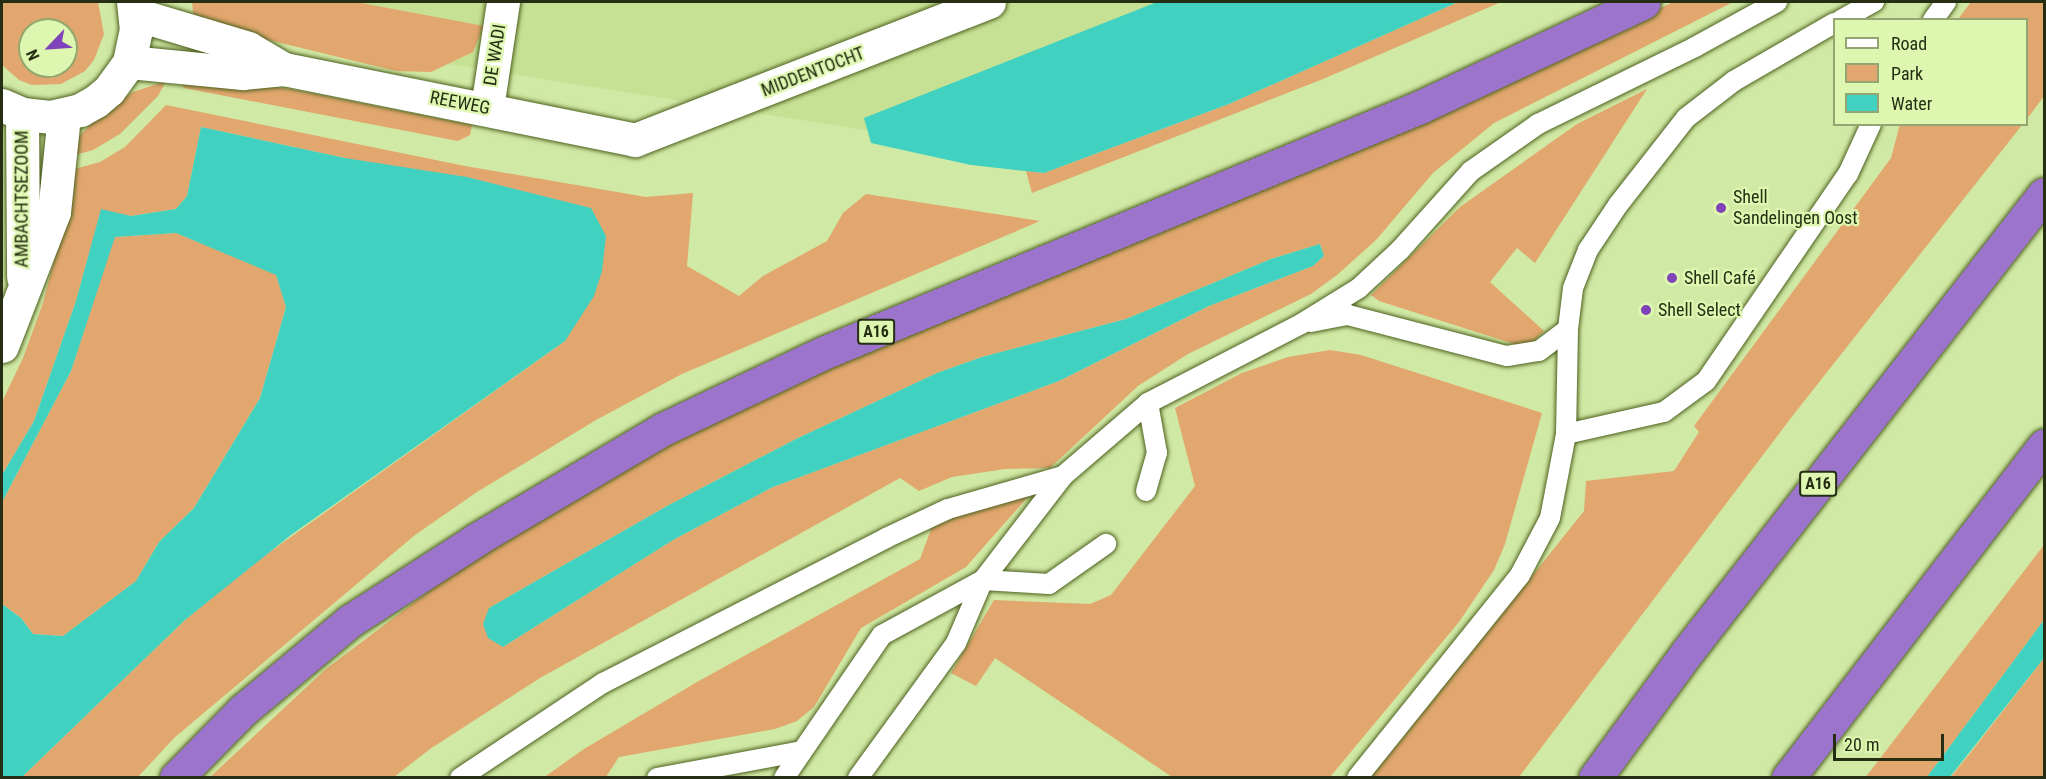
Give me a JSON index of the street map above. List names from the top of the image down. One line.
{"streets":{"highway":["A16"],"street":["DE WADI","MIDDENTOCHT","REEWEG","AMBACHTSEZOOM"]},"crossings":[["DE WADI","REEWEG"],["MIDDENTOCHT","REEWEG"]],"places":["Shell Sandelingen Oost","Shell Café","Shell Select"],"legend":["Road","Park","Water"],"scale_bar":"20 m","north":"bottom left"}
